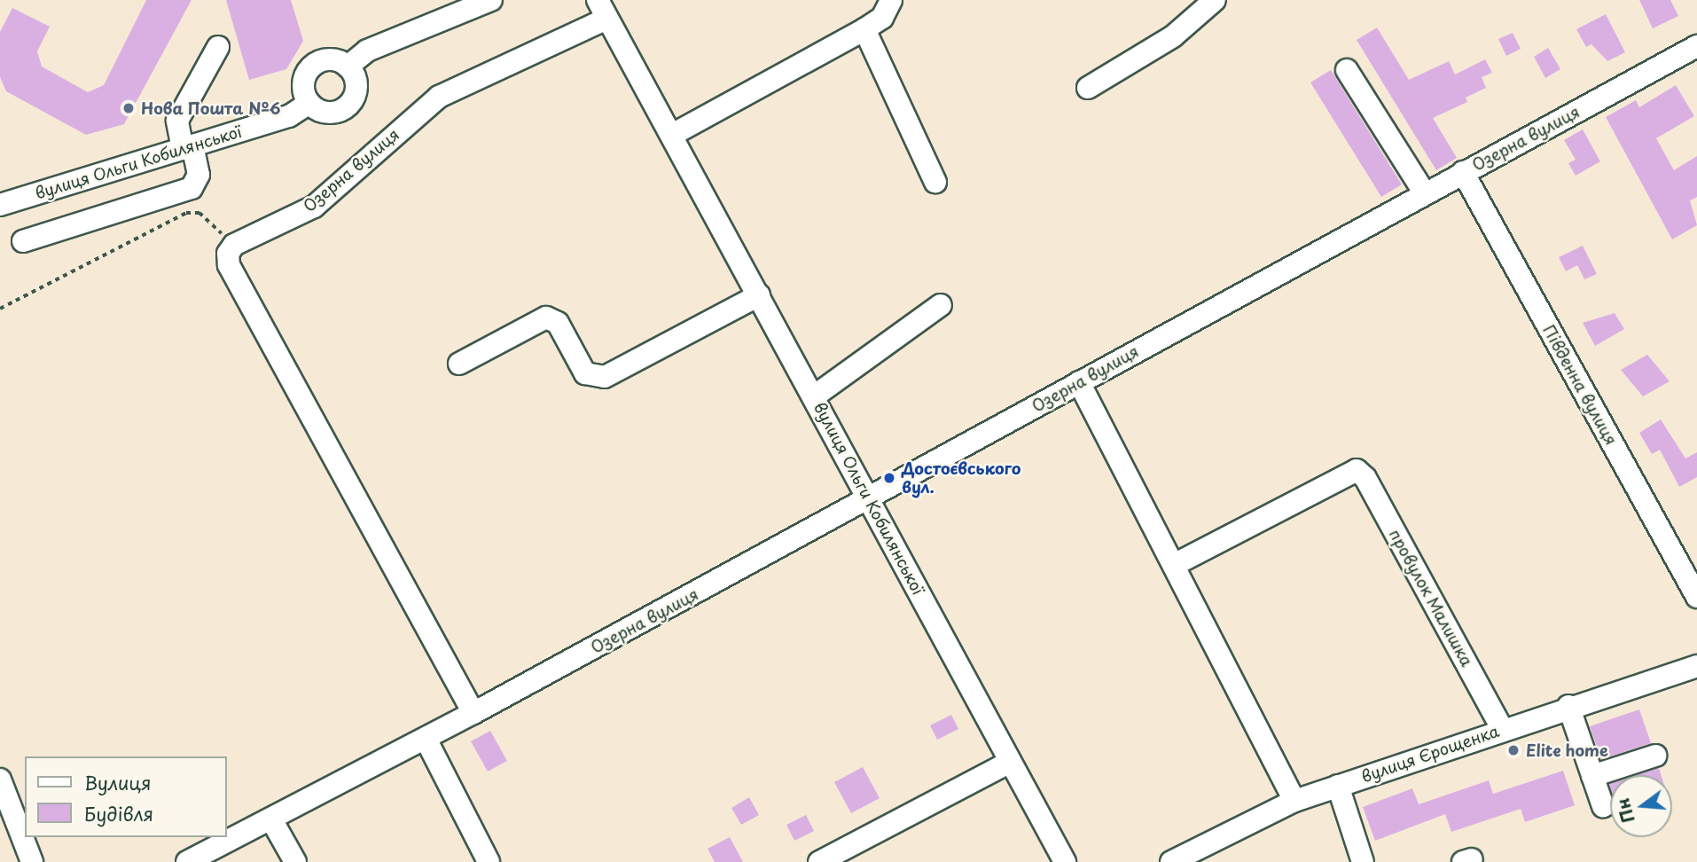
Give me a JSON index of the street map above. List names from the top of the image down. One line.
{"streets":{"street":["Озерна вулиця","вулиця Ольги Кобилянської","Південна вулиця","провулок Малишка","вулиця Єрощенка"]},"crossings":[["Озерна вулиця","вулиця Ольги Кобилянської"],["Озерна вулиця","Південна вулиця"],["провулок Малишка","вулиця Єрощенка"]],"places":["Нова Пошта №6","Достоєвського вул.","Elite home"],"legend":["Вулиця","Будівля"],"north":"left"}
